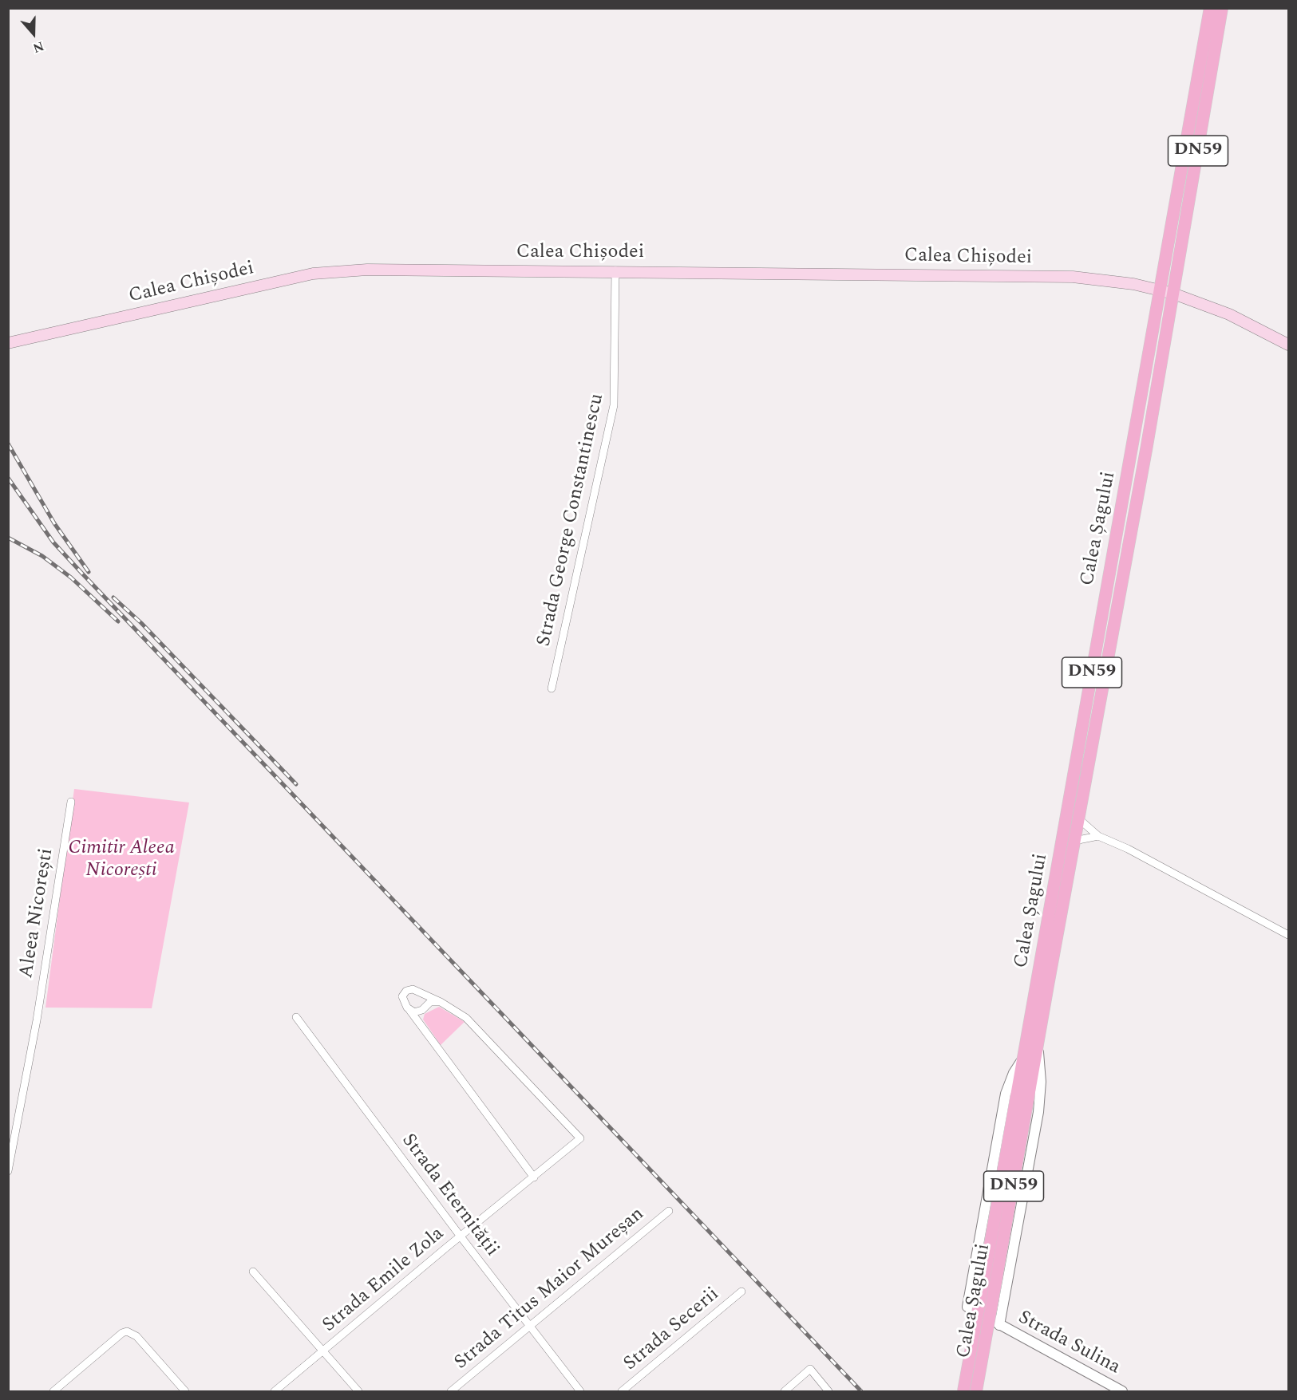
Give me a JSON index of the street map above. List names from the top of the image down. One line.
{"streets":{"main road":["DN59","Calea Chișodei","Calea Șagului"],"street":["Strada George Constantinescu","Aleea Nicorești","Strada Eternității","Strada Emile Zola","Strada Titus Maior Mureșan","Strada Secerii","Strada Sulina"]},"crossings":[["Calea Chișodei","Strada George Constantinescu"],["Calea Chișodei","Calea Șagului"],["Calea Șagului","Strada Sulina"],["Strada Eternității","Strada Emile Zola"],["Strada Eternității","Strada Titus Maior Mureșan"]],"parks":["Cimitir Aleea Nicorești"],"north":"bottom"}
